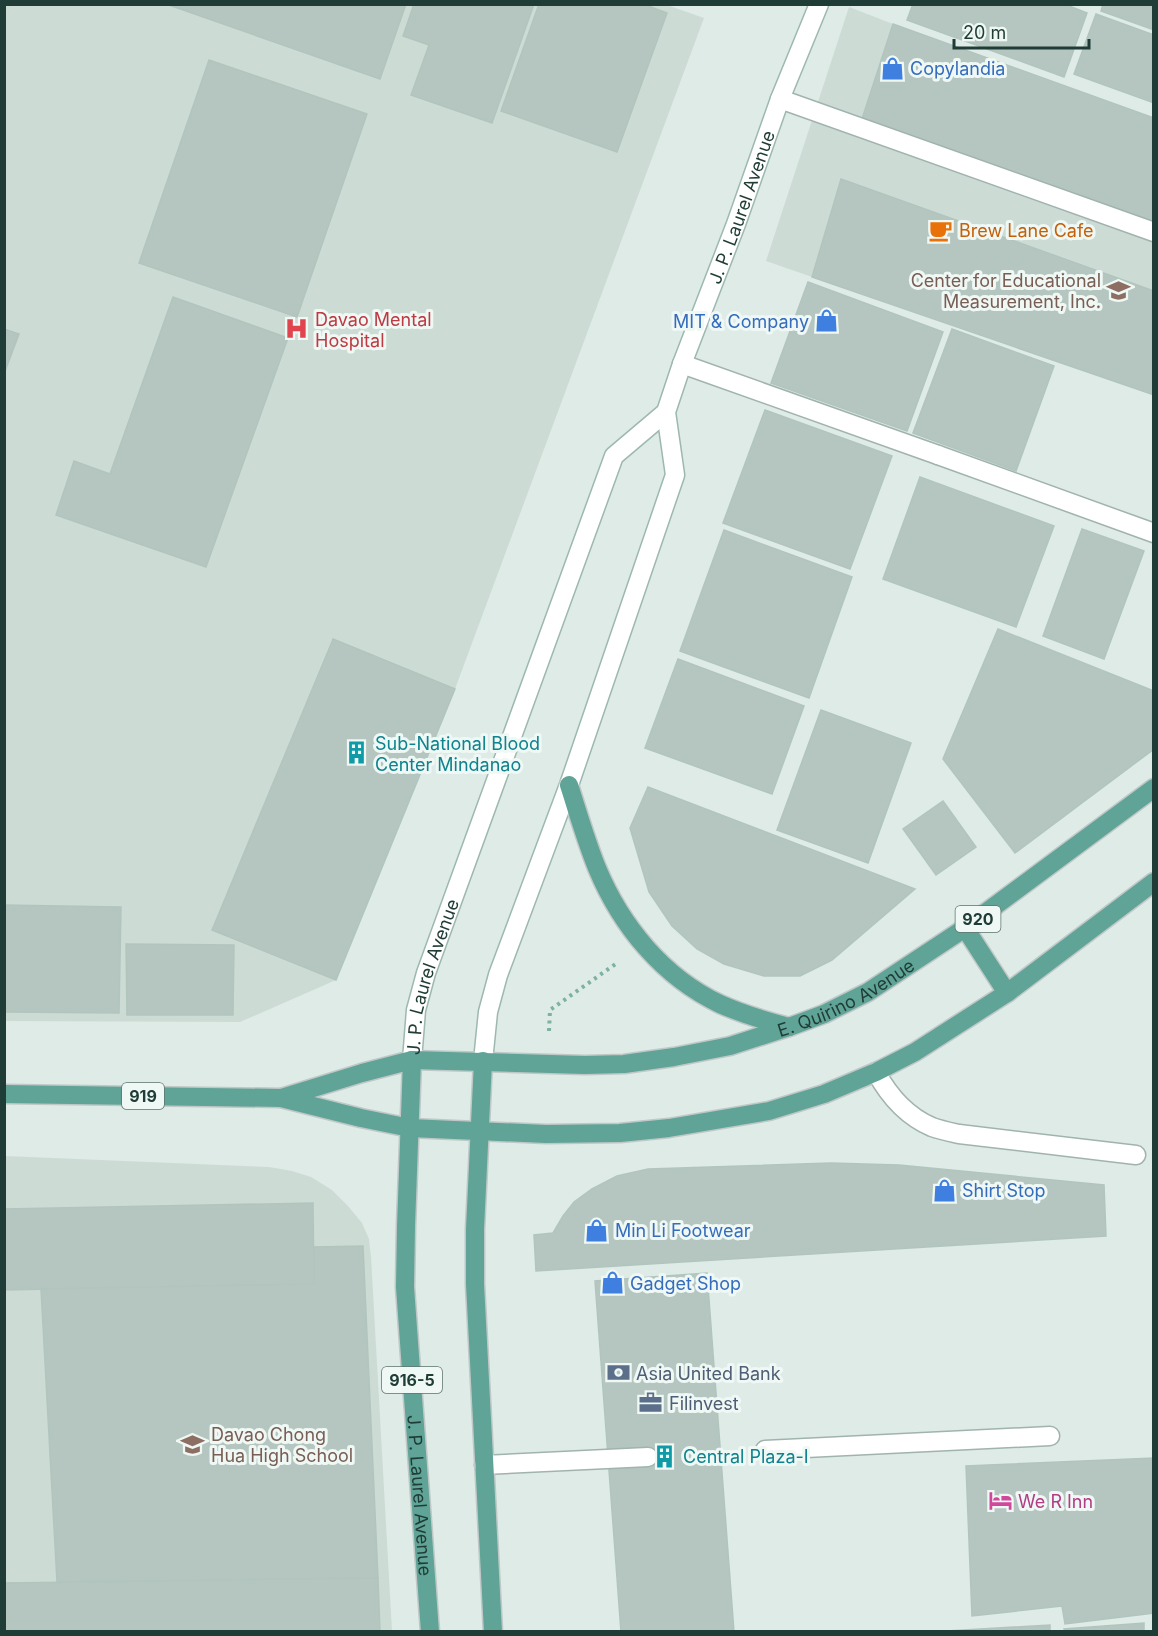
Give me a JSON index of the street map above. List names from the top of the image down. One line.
{"streets":{"main road":["J. P. Laurel Avenue","920","E. Quirino Avenue","919","916-5"]},"crossings":[["J. P. Laurel Avenue","E. Quirino Avenue"],["J. P. Laurel Avenue","919"],["E. Quirino Avenue","919"]],"places":{"shop":["Copylandia","MIT & Company","Shirt Stop","Min Li Footwear","Gadget Shop"],"cafe":["Brew Lane Cafe"],"school or university":["Center for Educational Measurement, Inc.","Davao Chong Hua High School"],"hospital":["Davao Mental Hospital"],"building":["Sub-National Blood Center Mindanao","Central Plaza-I"],"bank":["Asia United Bank"],"office":["Filinvest"],"hotel":["We R Inn"]},"scale_bar":"20 m"}
